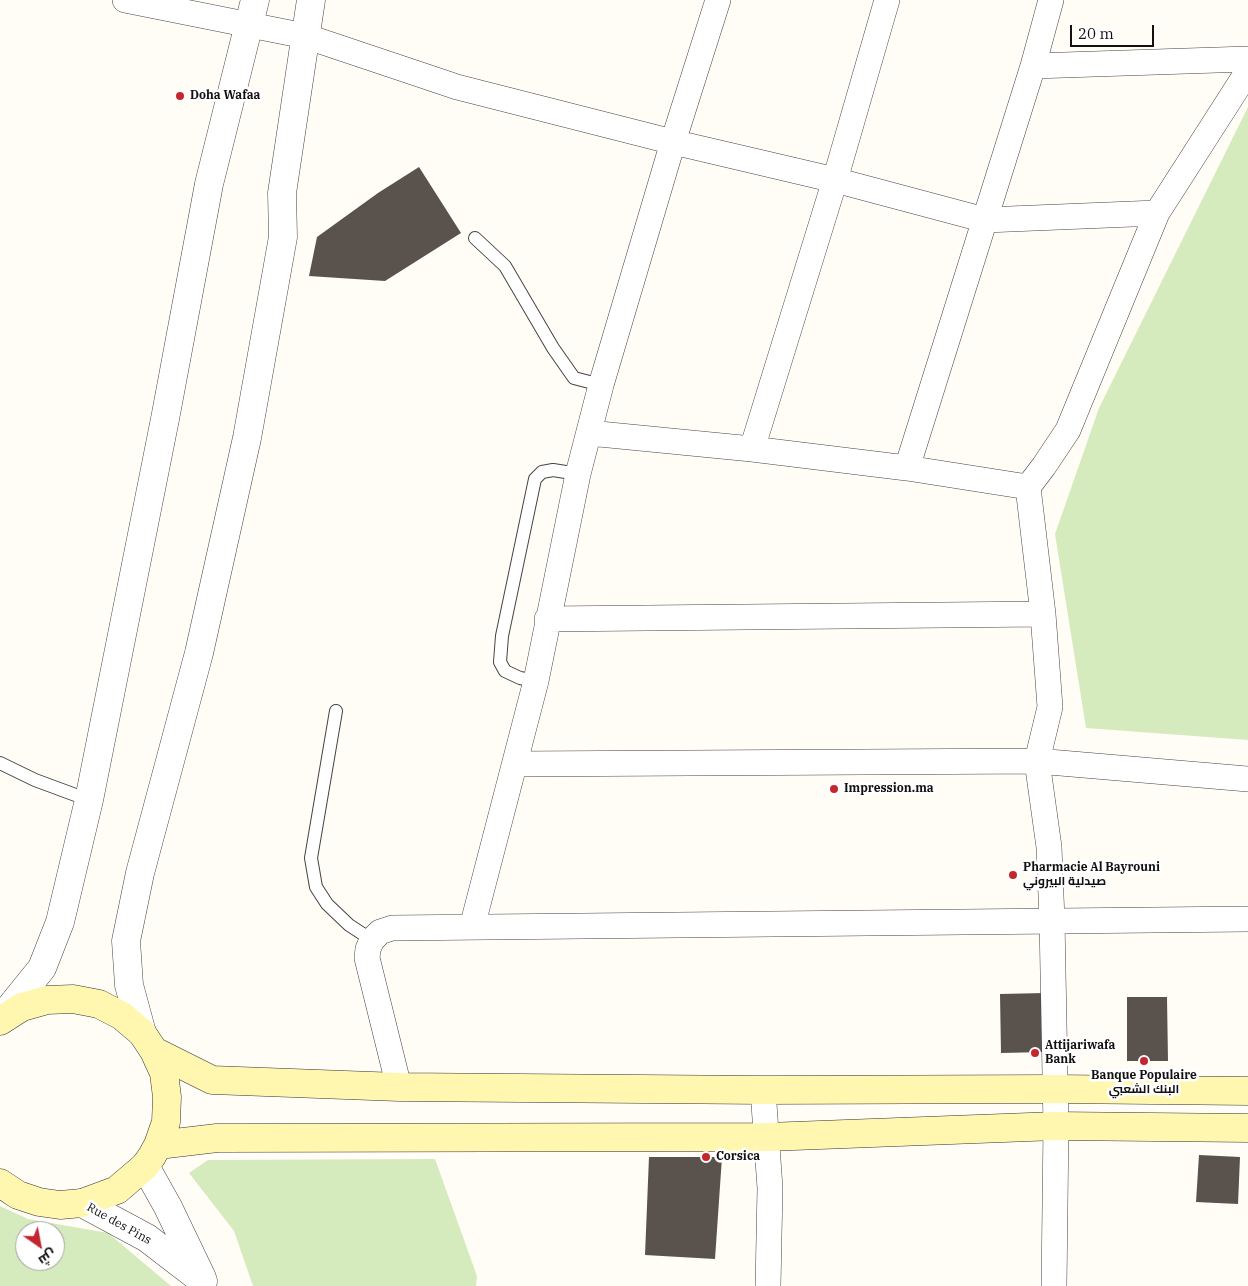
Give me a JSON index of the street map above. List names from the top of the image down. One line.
{"streets":{"street":["Rue des Pins"]},"places":["Doha Wafaa","Impression.ma","Pharmacie Al Bayrouni صيدلية البيروني","Attijariwafa Bank","Banque Populaire البنك الشعبي","Corsica"],"scale_bar":"20 m","north":"bottom right"}
